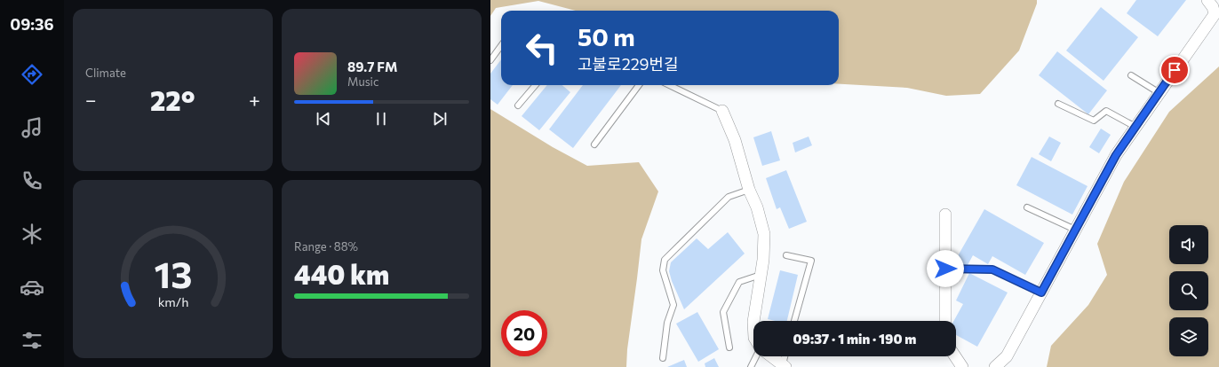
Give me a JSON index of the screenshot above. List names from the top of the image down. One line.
{"page":{"tabs":"09:36","tile":["Climate",["Range · 88%","440 km"]],"turn":["50 m","고불로229번길"],"song":["89.7 FM","Music"],"heat":["−","22°","+"],"limit":"20","trip":"09:37 · 1 min · 190 m","gauge":["13","km/h"]}}
